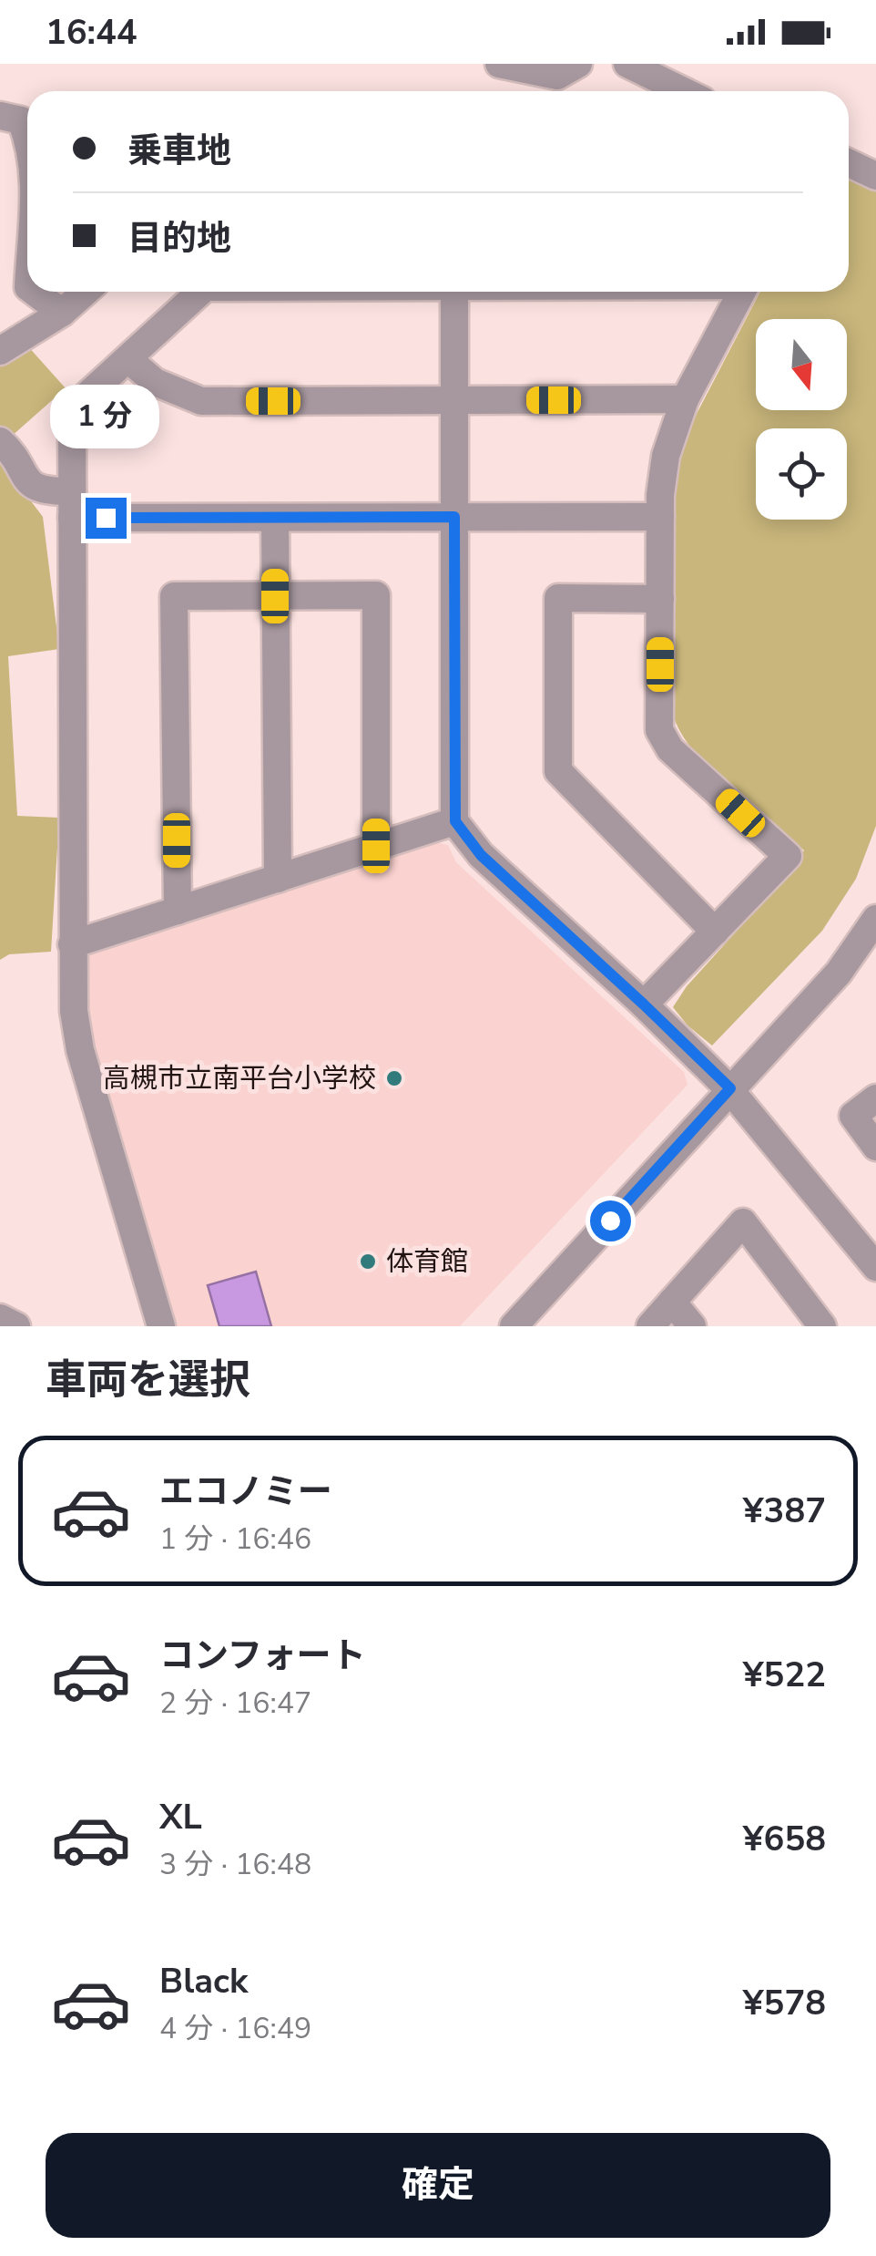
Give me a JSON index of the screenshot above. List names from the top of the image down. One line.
{"places":["高槻市立南平台小学校","体育館"],"north":"bottom","page":{"status":"16:44","banner":["乗車地","目的地"],"bubble":"1 分","heading":"車両を選択","list":[{"name":"エコノミー","note":"1 分 · 16:46","value":"¥387"},{"name":"コンフォート","note":"2 分 · 16:47","value":"¥522"},{"name":"XL","note":"3 分 · 16:48","value":"¥658"},{"name":"Black","note":"4 分 · 16:49","value":"¥578"}],"buttons":"確定"}}
